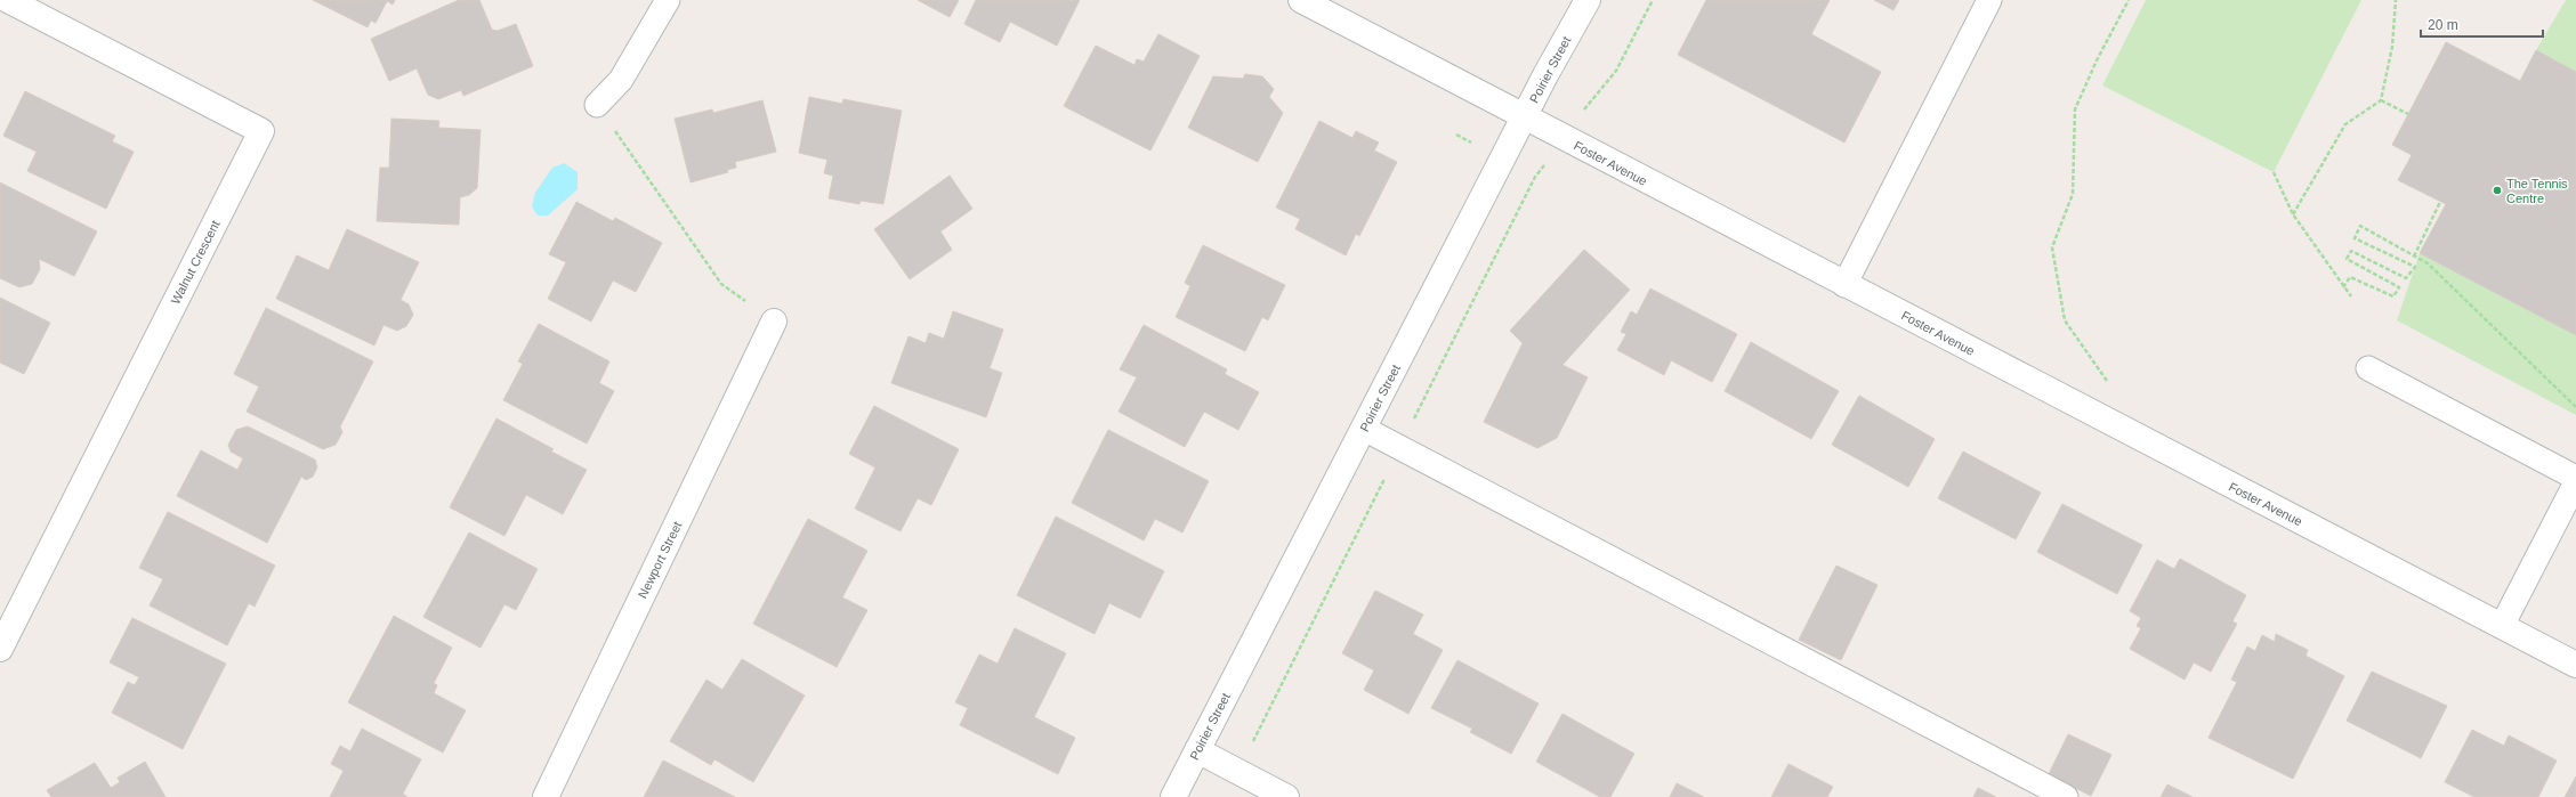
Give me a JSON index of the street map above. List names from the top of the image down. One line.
{"streets":{"street":["Poirier Street","Foster Avenue","Walnut Crescent","Newport Street"]},"crossings":[["Poirier Street","Foster Avenue"]],"places":["The Tennis Centre"],"scale_bar":"20 m"}
